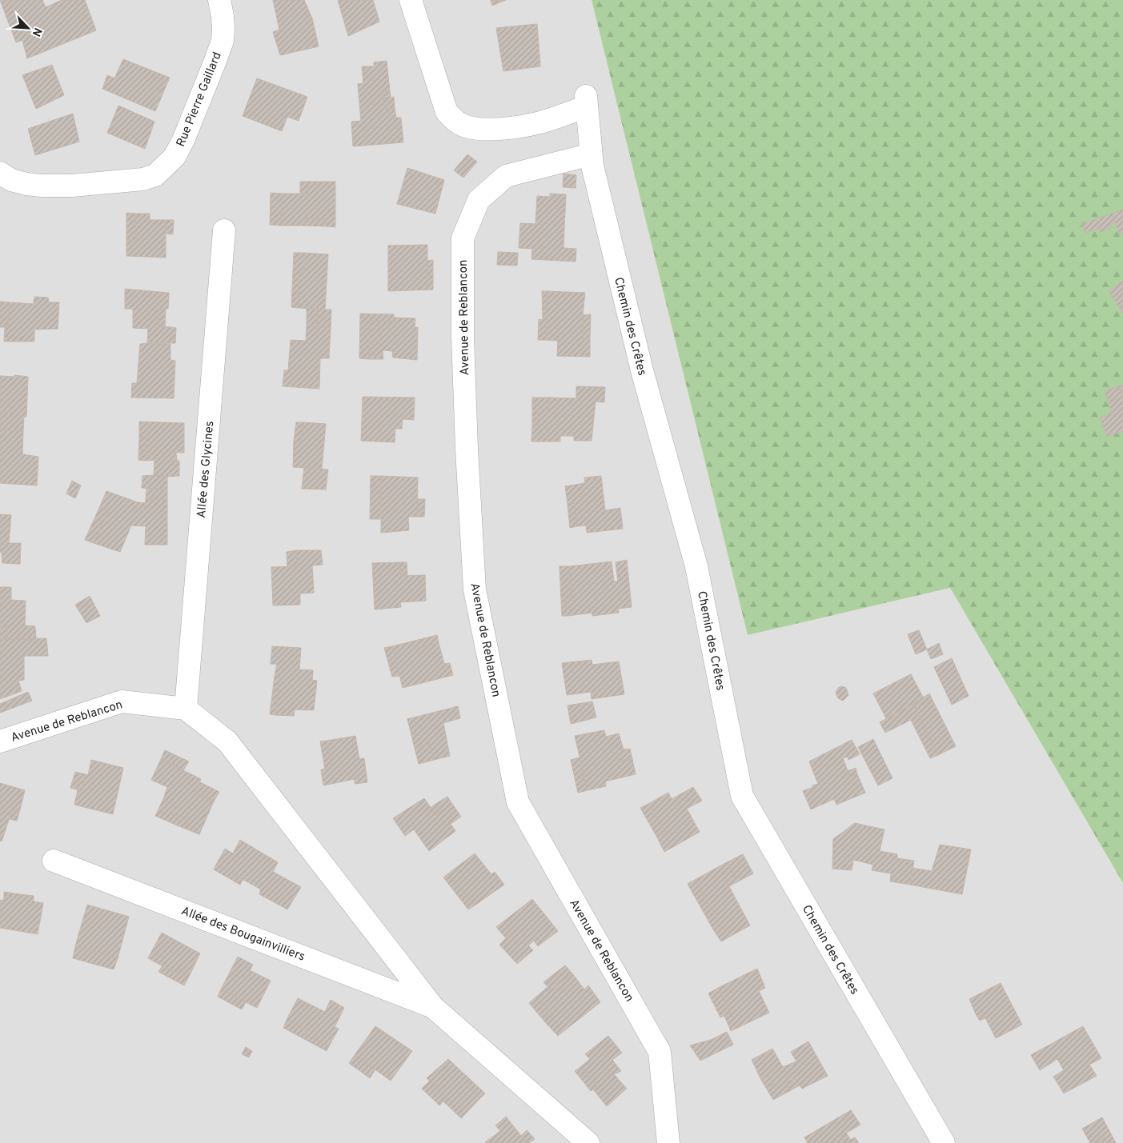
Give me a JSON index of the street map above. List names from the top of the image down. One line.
{"streets":{"street":["Rue Pierre Gaillard","Avenue de Reblancon","Chemin des Crêtes","Allée des Glycines","Allée des Bougainvilliers"]},"crossings":[["Avenue de Reblancon","Chemin des Crêtes"],["Avenue de Reblancon","Allée des Glycines"]],"north":"bottom right"}
